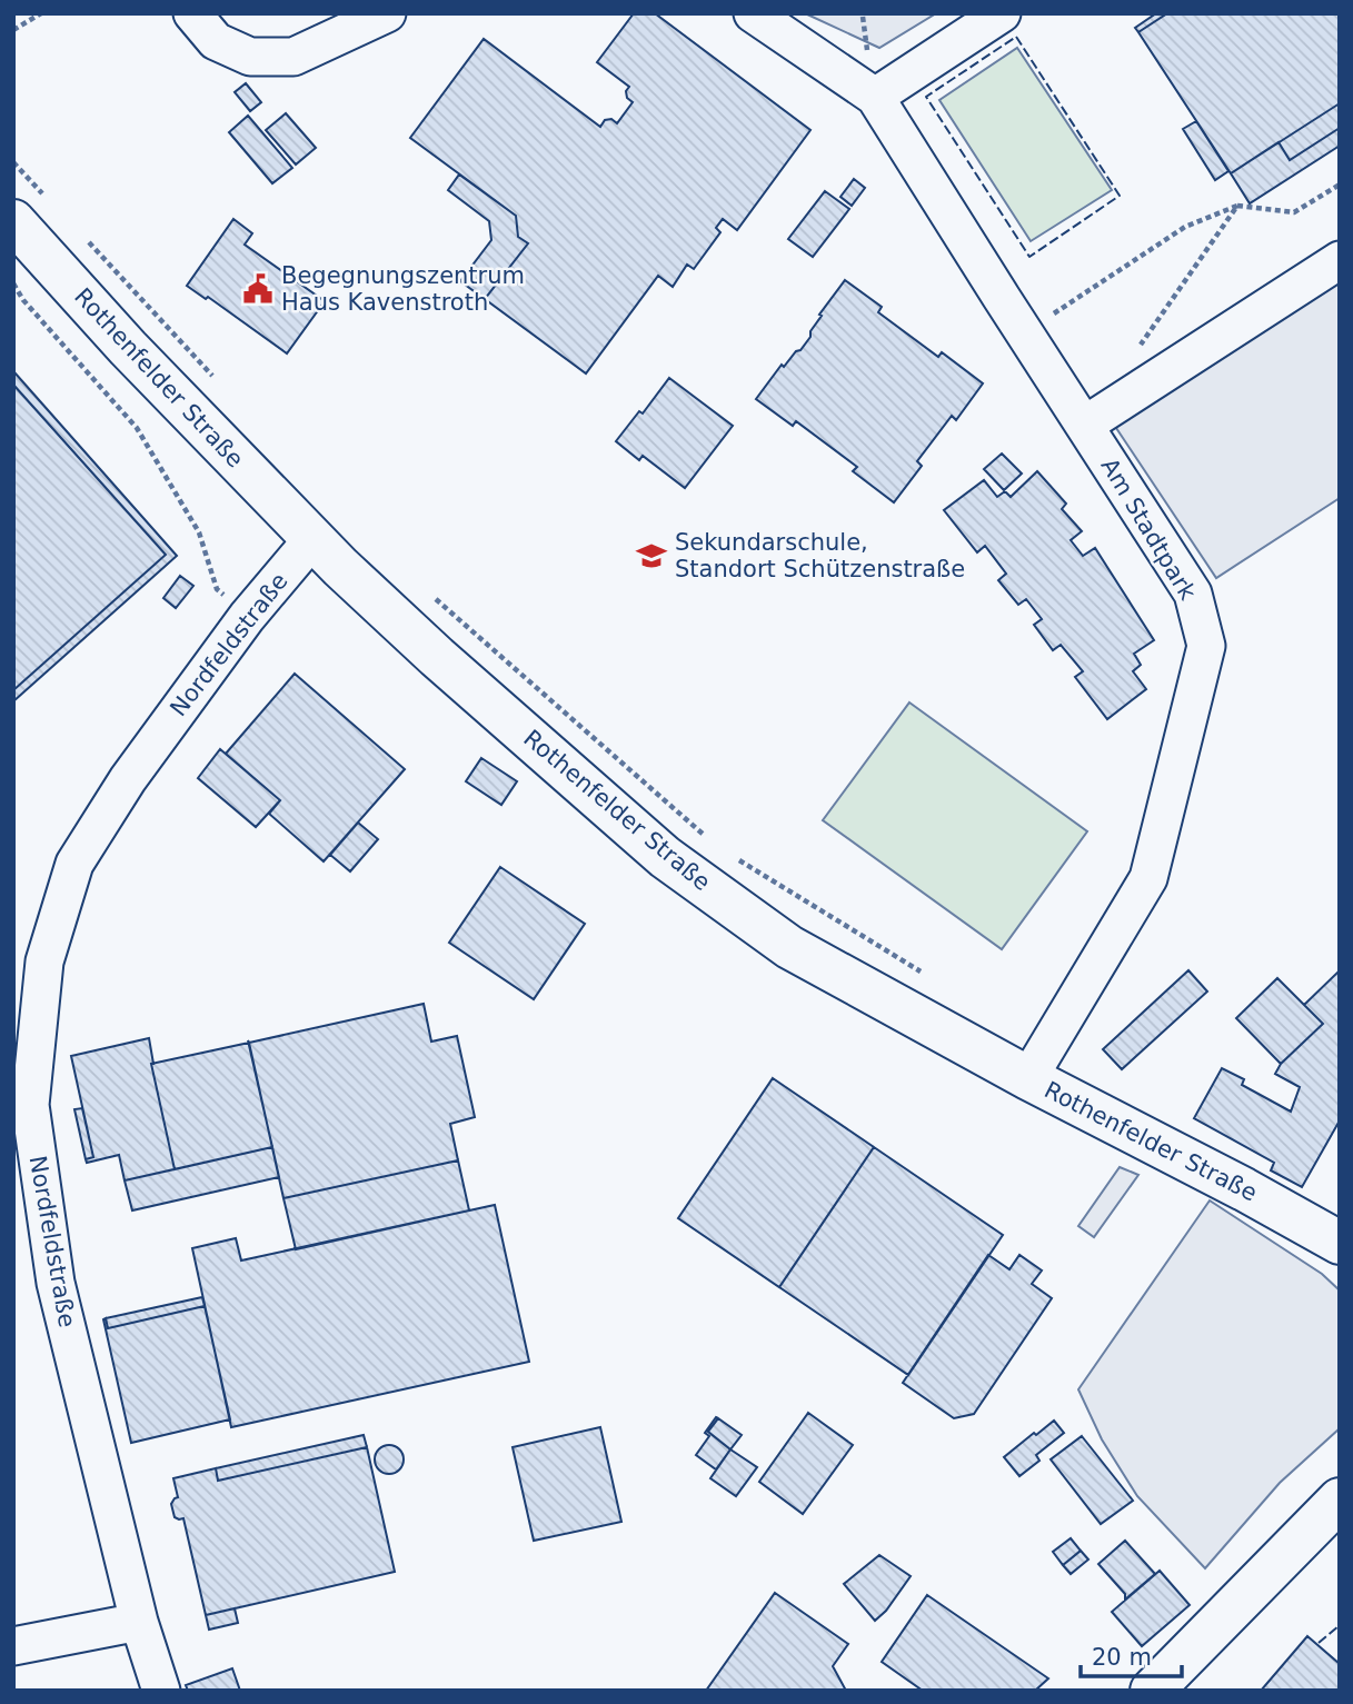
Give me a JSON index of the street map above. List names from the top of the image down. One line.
{"streets":{"main road":["Rothenfelder Straße"],"street":["Am Stadtpark","Nordfeldstraße"]},"crossings":[["Rothenfelder Straße","Am Stadtpark"],["Rothenfelder Straße","Nordfeldstraße"]],"places":{"public building":["Begegnungszentrum Haus Kavenstroth"],"school or university":["Sekundarschule, Standort Schützenstraße"]},"scale_bar":"20 m"}
